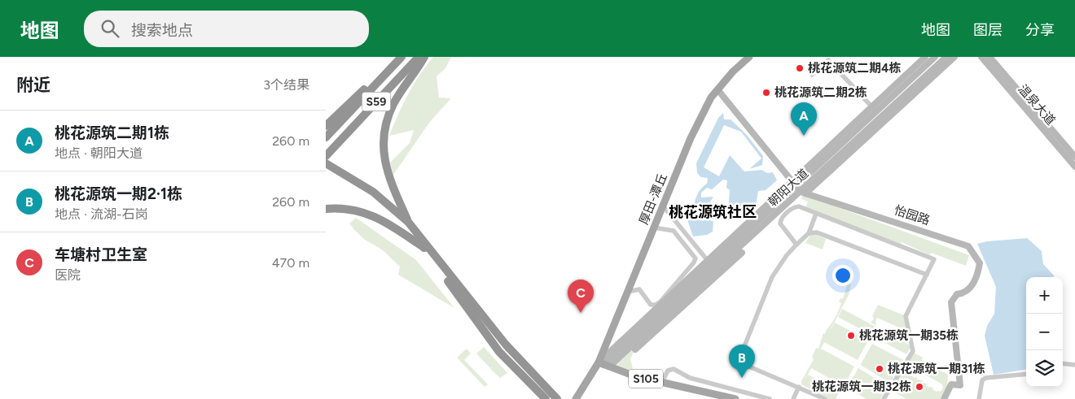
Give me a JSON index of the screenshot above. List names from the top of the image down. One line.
{"streets":{"highway":["S59"],"main road":["温泉大道","朝阳大道","厚田-潭丘","怡园路","S105"]},"crossings":[["朝阳大道","厚田-潭丘"],["朝阳大道","怡园路"],["朝阳大道","S105"],["厚田-潭丘","S105"]],"districts":["桃花源筑社区"],"places":["桃花源筑二期4栋","桃花源筑二期2栋","桃花源筑一期35栋","桃花源筑一期31栋","桃花源筑一期32栋"],"page":{"header":"地图","search":"搜索地点","nav":["地图","图层","分享"],"heading":["附近","3个结果"],"pins":["A","C","B"],"list":[{"mark":"A","name":"桃花源筑二期1栋","note":"地点 · 朝阳大道","value":"260 m"},{"mark":"B","name":"桃花源筑一期2·1栋","note":"地点 · 流湖-石岗","value":"260 m"},{"mark":"C","name":"车塘村卫生室","note":"医院","value":"470 m"}],"map_buttons":["+","−"]}}
